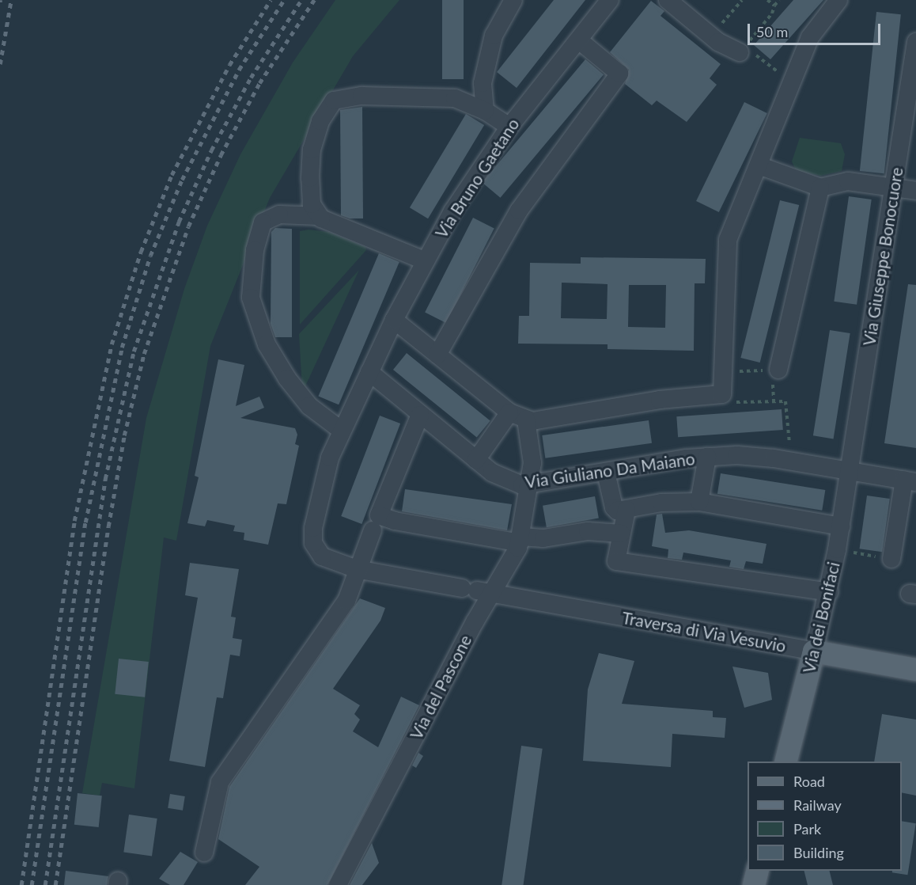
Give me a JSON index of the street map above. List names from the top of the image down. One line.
{"streets":{"main road":["Via dei Bonifaci","Traversa di Via Vesuvio"],"street":["Via Bruno Gaetano","Via Giuseppe Bonocuore","Via Giuliano Da Maiano","Via del Pascone"]},"crossings":[["Via Bruno Gaetano","Via Giuliano Da Maiano"],["Via Giuseppe Bonocuore","Via Giuliano Da Maiano"],["Via Giuseppe Bonocuore","Via dei Bonifaci"],["Via Giuliano Da Maiano","Via dei Bonifaci"],["Via Giuliano Da Maiano","Via del Pascone"],["Via dei Bonifaci","Traversa di Via Vesuvio"],["Traversa di Via Vesuvio","Via del Pascone"]],"legend":["Road","Railway","Park","Building"],"scale_bar":"50 m"}
